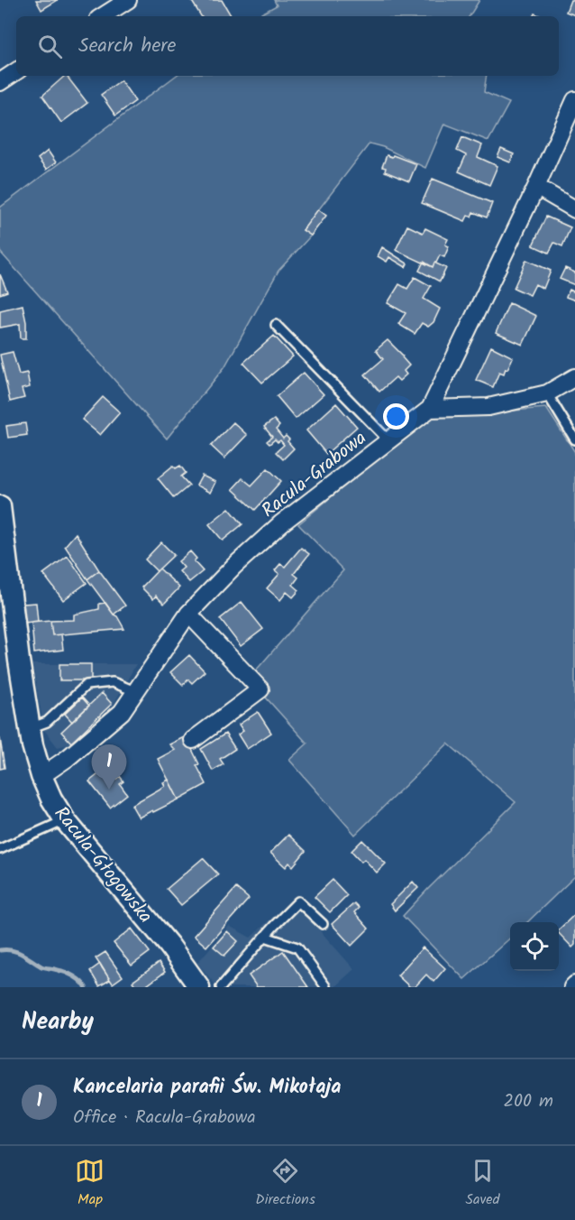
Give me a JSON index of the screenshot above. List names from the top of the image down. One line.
{"streets":{"street":["Racula-Grabowa","Racula-Głogowska"]},"crossings":[["Racula-Grabowa","Racula-Głogowska"]],"page":{"search":"Search here","pins":"1","heading":"Nearby","list":[{"mark":"1","name":"Kancelaria parafii Św. Mikołaja","note":"Office · Racula-Grabowa","value":"200 m"}],"nav":["Map","Directions","Saved"]}}
